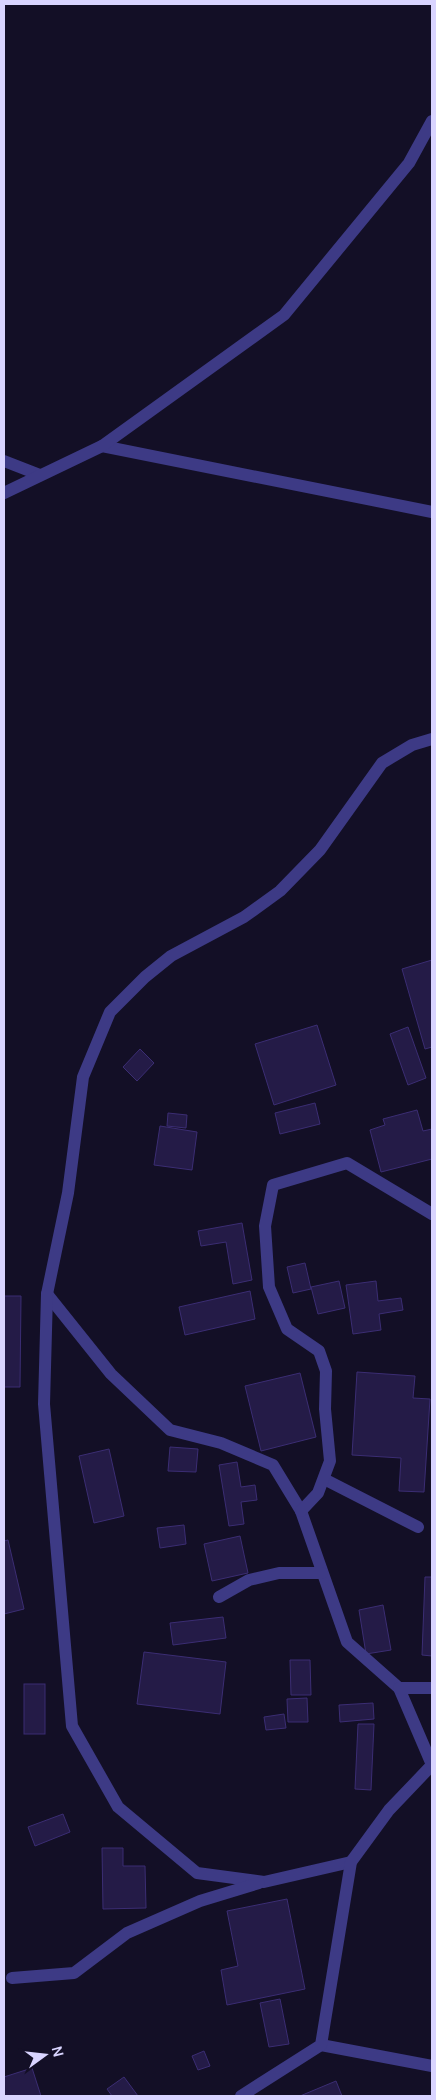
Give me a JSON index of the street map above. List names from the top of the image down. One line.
{"north":"right"}
